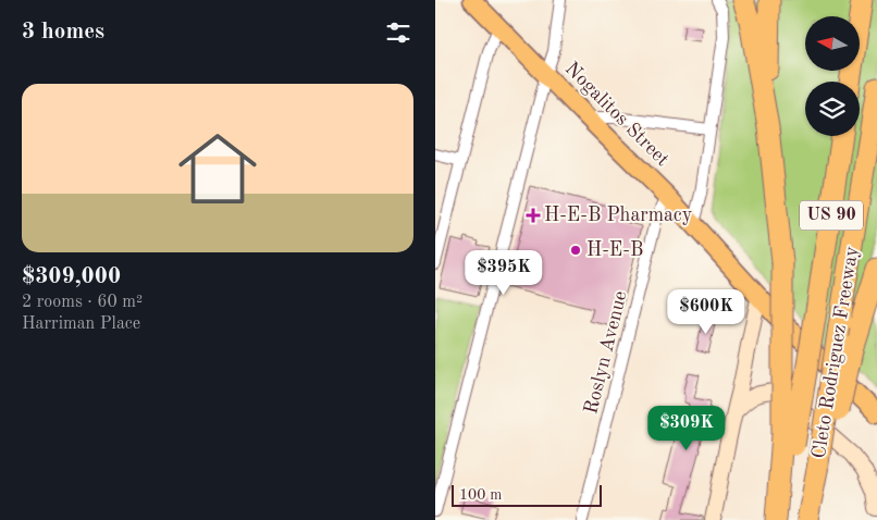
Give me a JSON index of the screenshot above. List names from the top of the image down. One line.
{"streets":{"highway":["US 90","Cleto Rodriguez Freeway"],"main road":["Nogalitos Street"],"street":["Roslyn Avenue"]},"crossings":[["Nogalitos Street","Roslyn Avenue"]],"places":{"health":["H-E-B Pharmacy"],"other":["H-E-B"]},"scale_bar":"100 m","north":"left","page":{"heading":"3 homes","list":[{"name":"$309,000","note":"2 rooms · 60 m² · Harriman Place"}],"price":["$395K","$600K","$309K"],"scale":"100 m"}}
